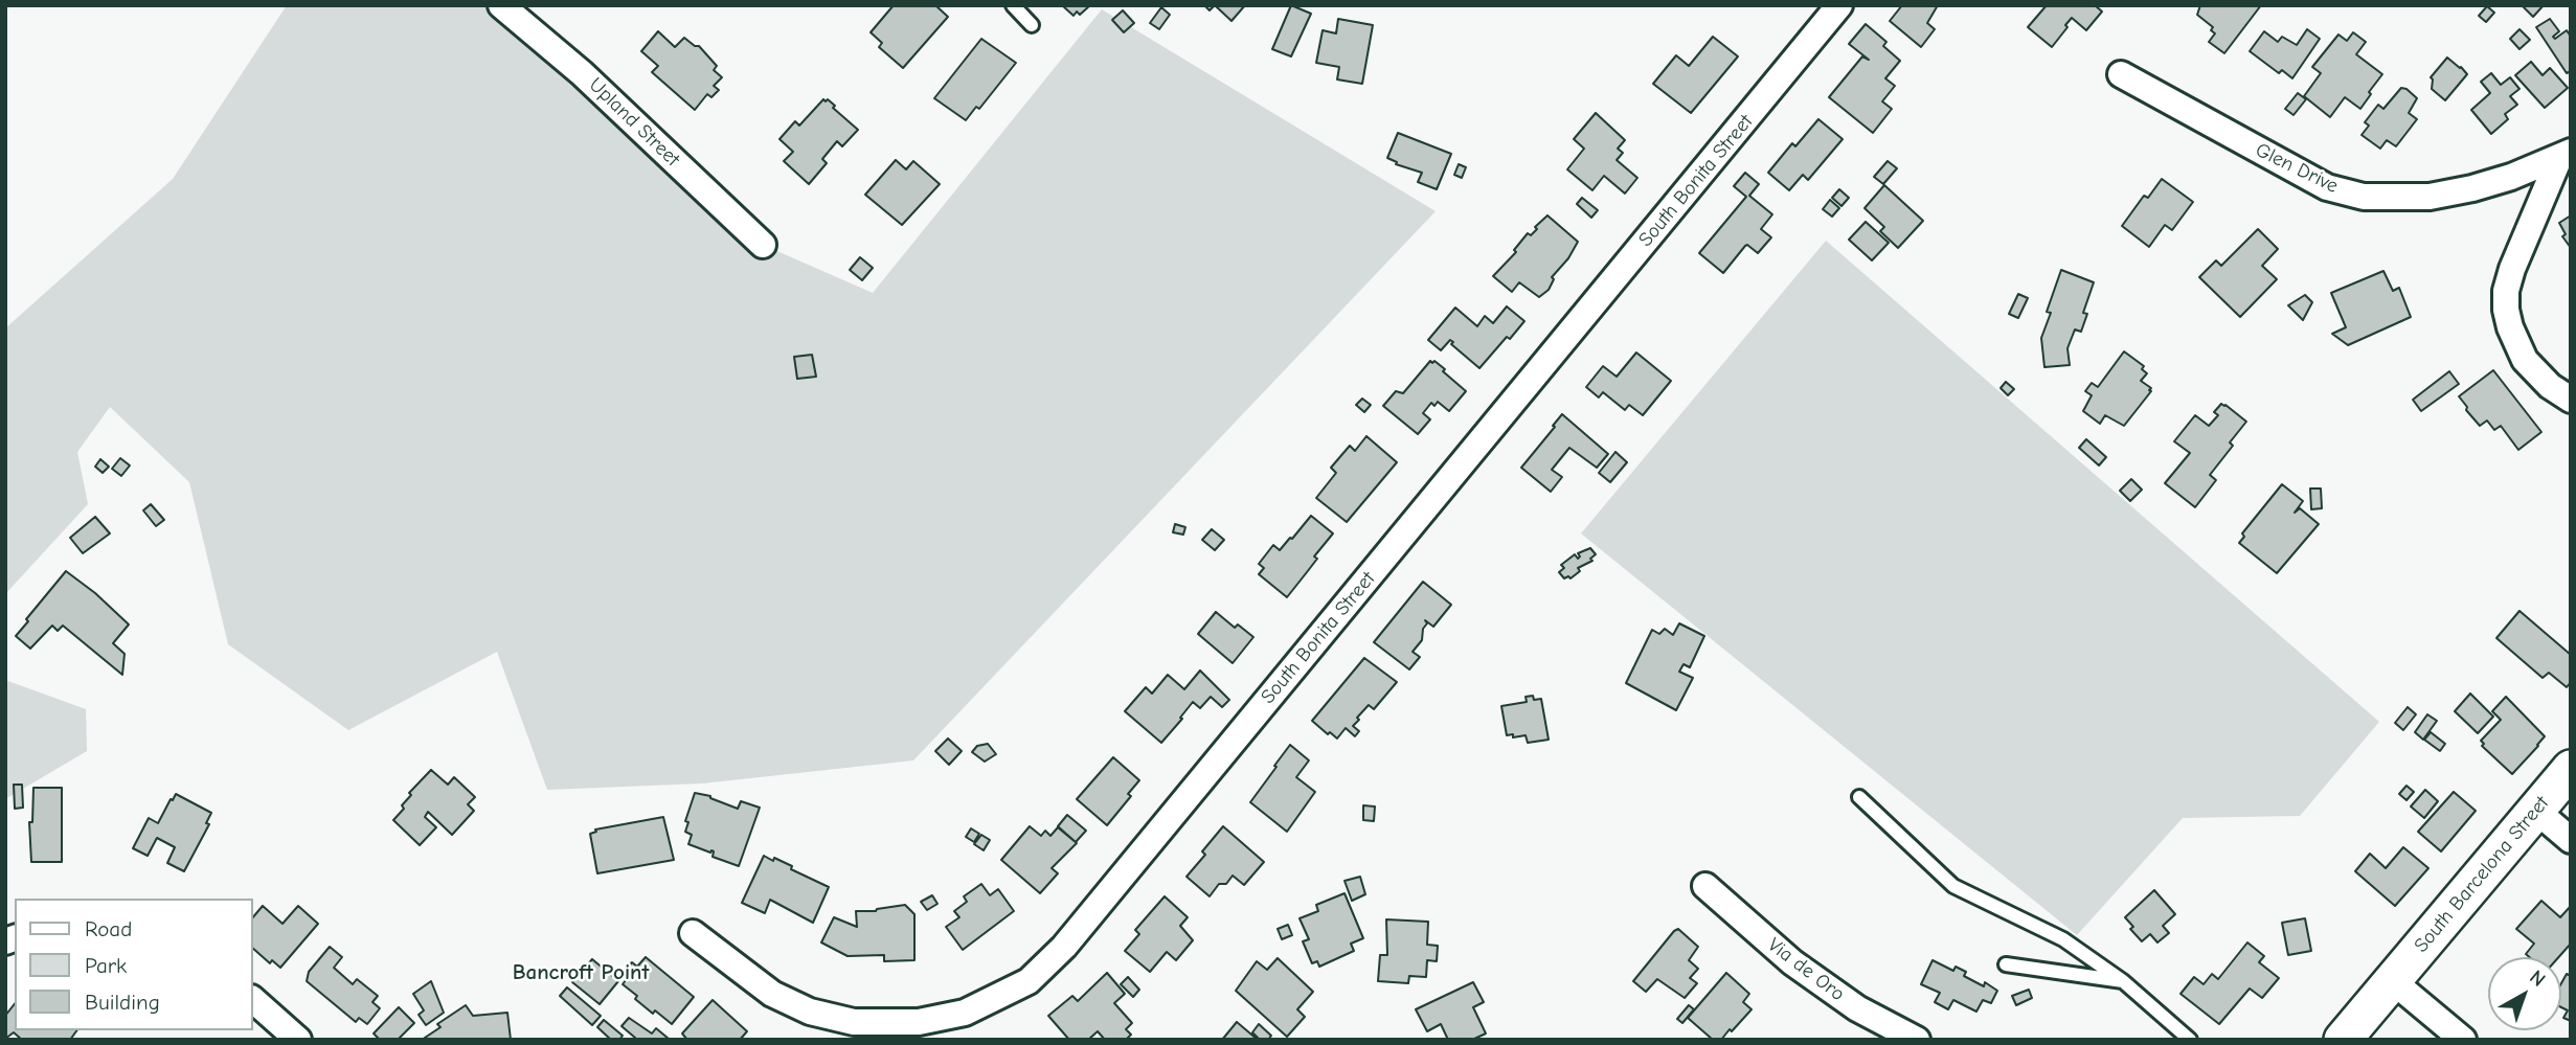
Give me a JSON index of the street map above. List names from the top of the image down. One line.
{"streets":{"main road":["South Barcelona Street"],"street":["Upland Street","Glen Drive","South Bonita Street","Via de Oro"]},"districts":["Bancroft Point"],"legend":["Road","Park","Building"],"north":"top right"}
